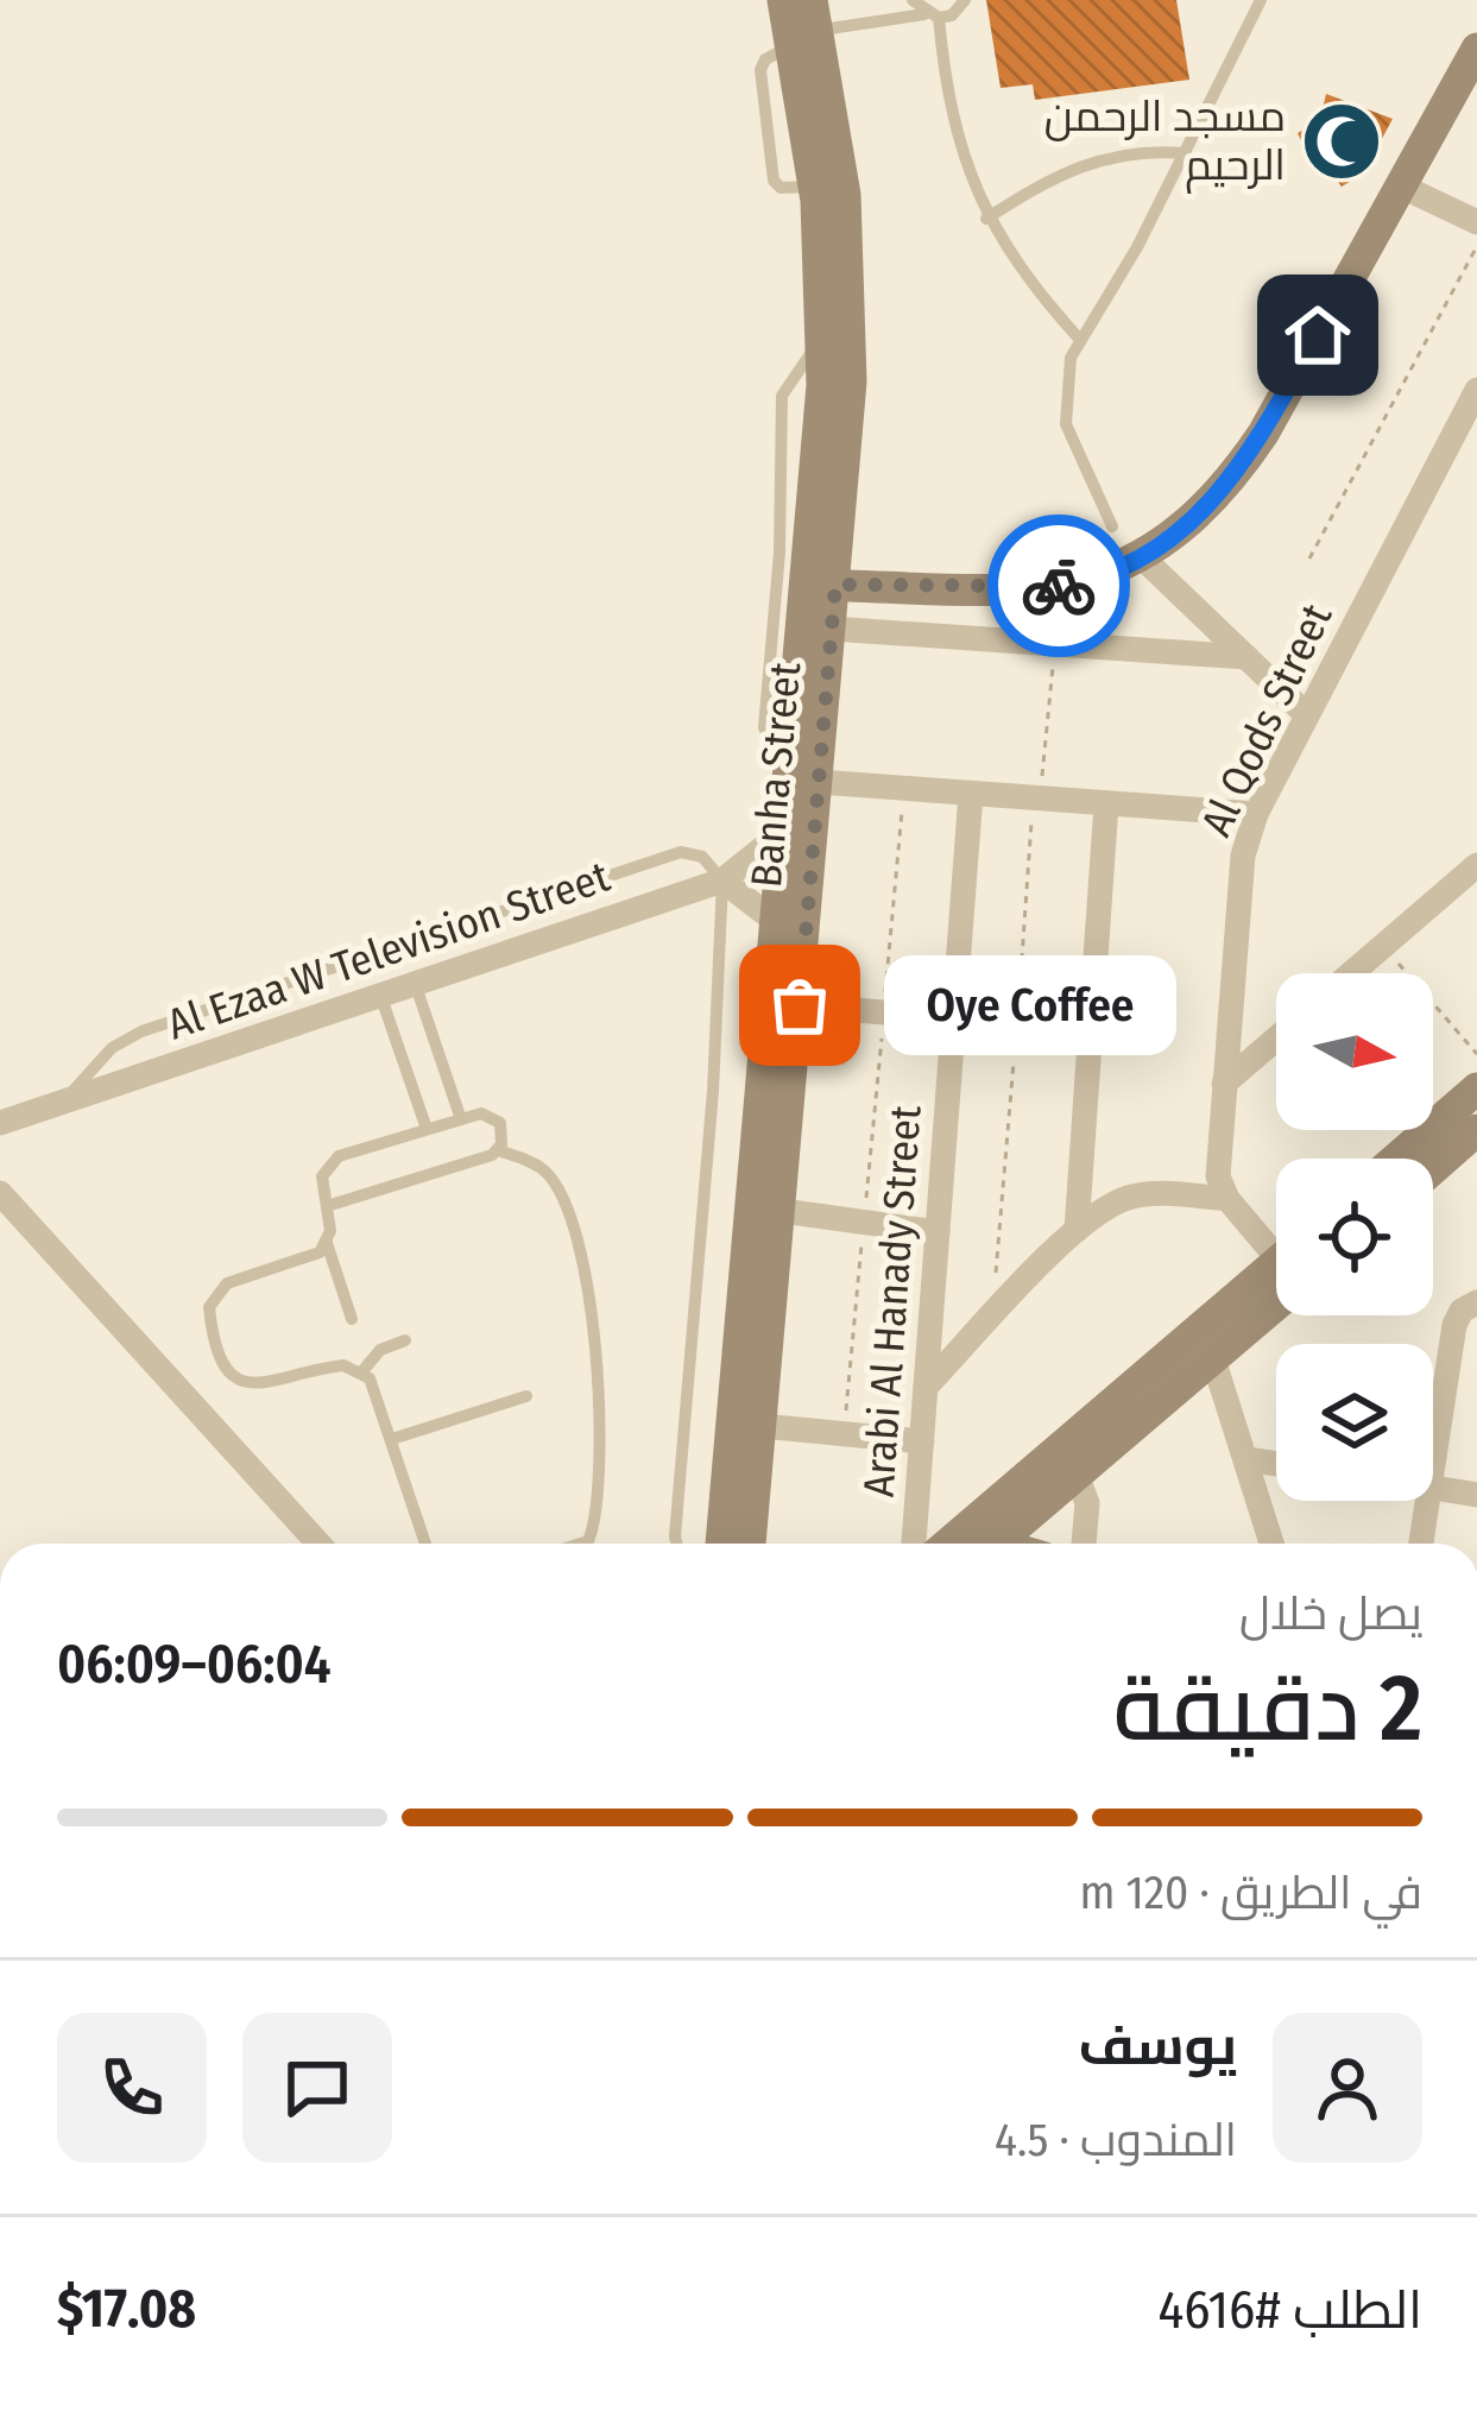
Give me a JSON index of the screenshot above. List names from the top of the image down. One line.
{"streets":{"main road":["Banha Street"],"street":["Al Qods Street","Al Ezaa W Television Street","Arabi Al Hanady Street"]},"crossings":[["Banha Street","Al Ezaa W Television Street"]],"places":{"mosque":["مسجد الرحمن الرحيم"],"other":["Oye Coffee"]},"north":"right","page":{"bubble":"Oye Coffee","heading":["2 دقيقة","يصل خلال","06:04–06:09"],"panel":["يوسف","المندوب · 4.5","الطلب #4616","$17.08"],"bar":"في الطريق · 120 m"}}
